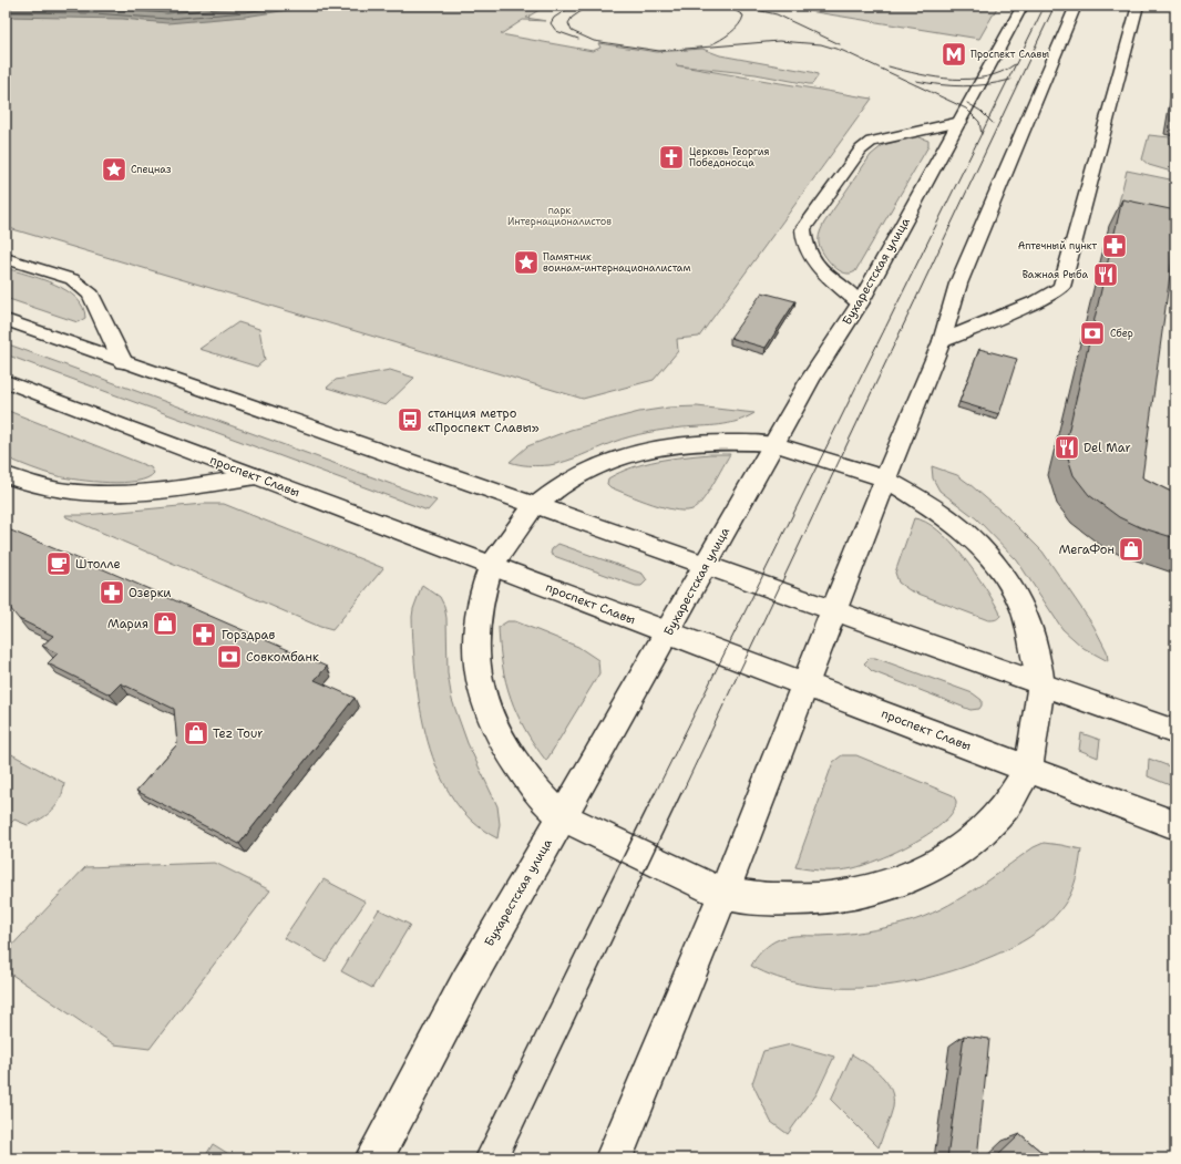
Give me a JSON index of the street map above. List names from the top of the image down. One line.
{"streets":{"main road":["Бухарестская улица","проспект Славы"]},"crossings":[["Бухарестская улица","проспект Славы"]],"parks":["парк Интернационалистов"],"places":{"metro station":["Проспект Славы"],"church":["Церковь Георгия Победоносца"],"place":["Спецназ","Памятник воинам-интернационалистам"],"pharmacy":["Аптечный пункт","Озерки","Горздрав"],"restaurant":["Важная Рыба","Del Mar"],"bank":["Сбер","Совкомбанк"],"bus stop":["станция метро «Проспект Славы»"],"shop":["МегаФон","Мария","Tez Tour"],"cafe":["Штолле"]}}
